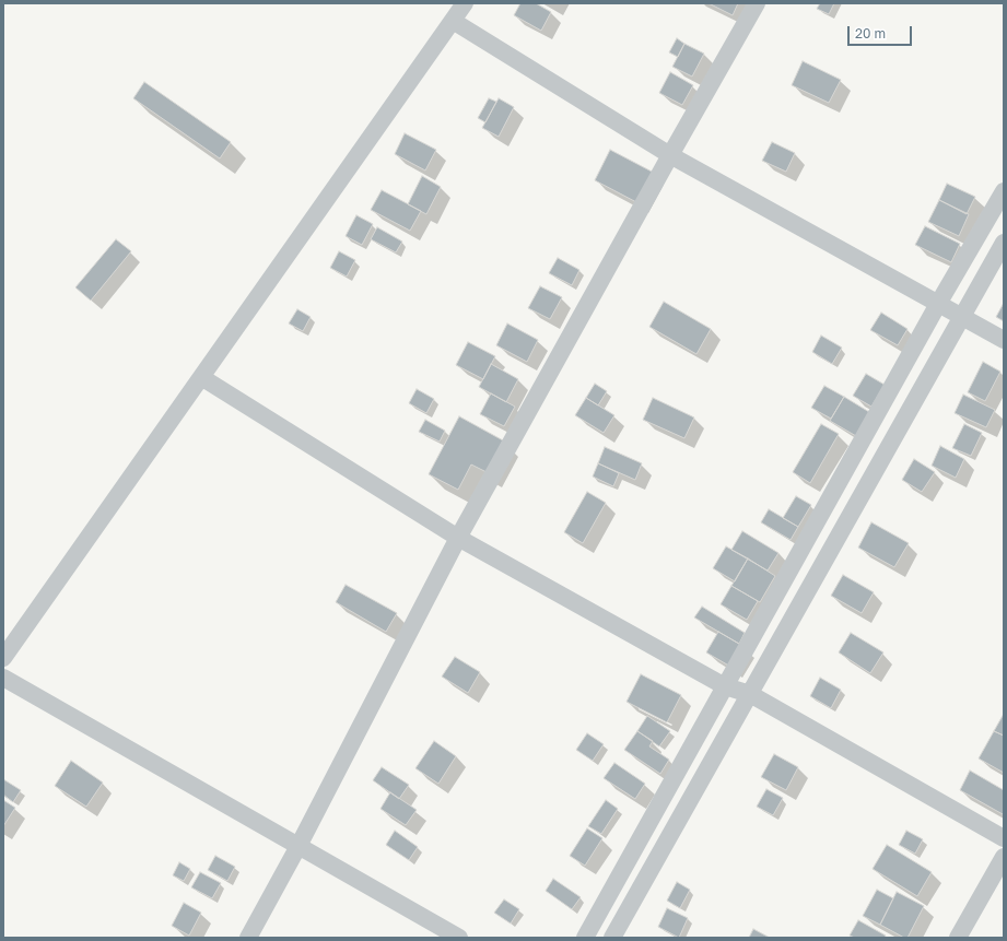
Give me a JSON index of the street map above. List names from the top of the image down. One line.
{"scale_bar":"20 m"}
